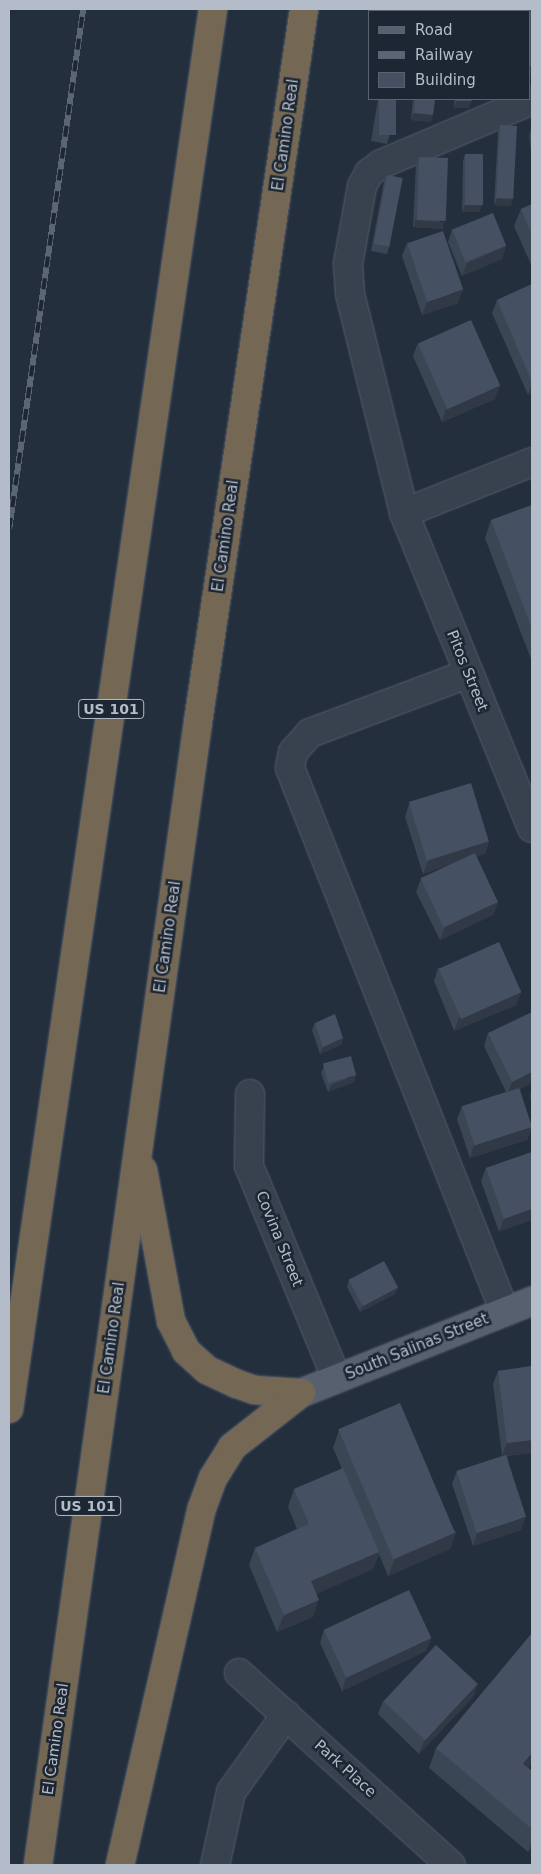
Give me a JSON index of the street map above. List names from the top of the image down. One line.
{"streets":{"highway":["El Camino Real","US 101"],"main road":["South Salinas Street"],"street":["Pitos Street","Covina Street","Park Place"]},"crossings":[["Covina Street","South Salinas Street"]],"legend":["Road","Railway","Building"]}
